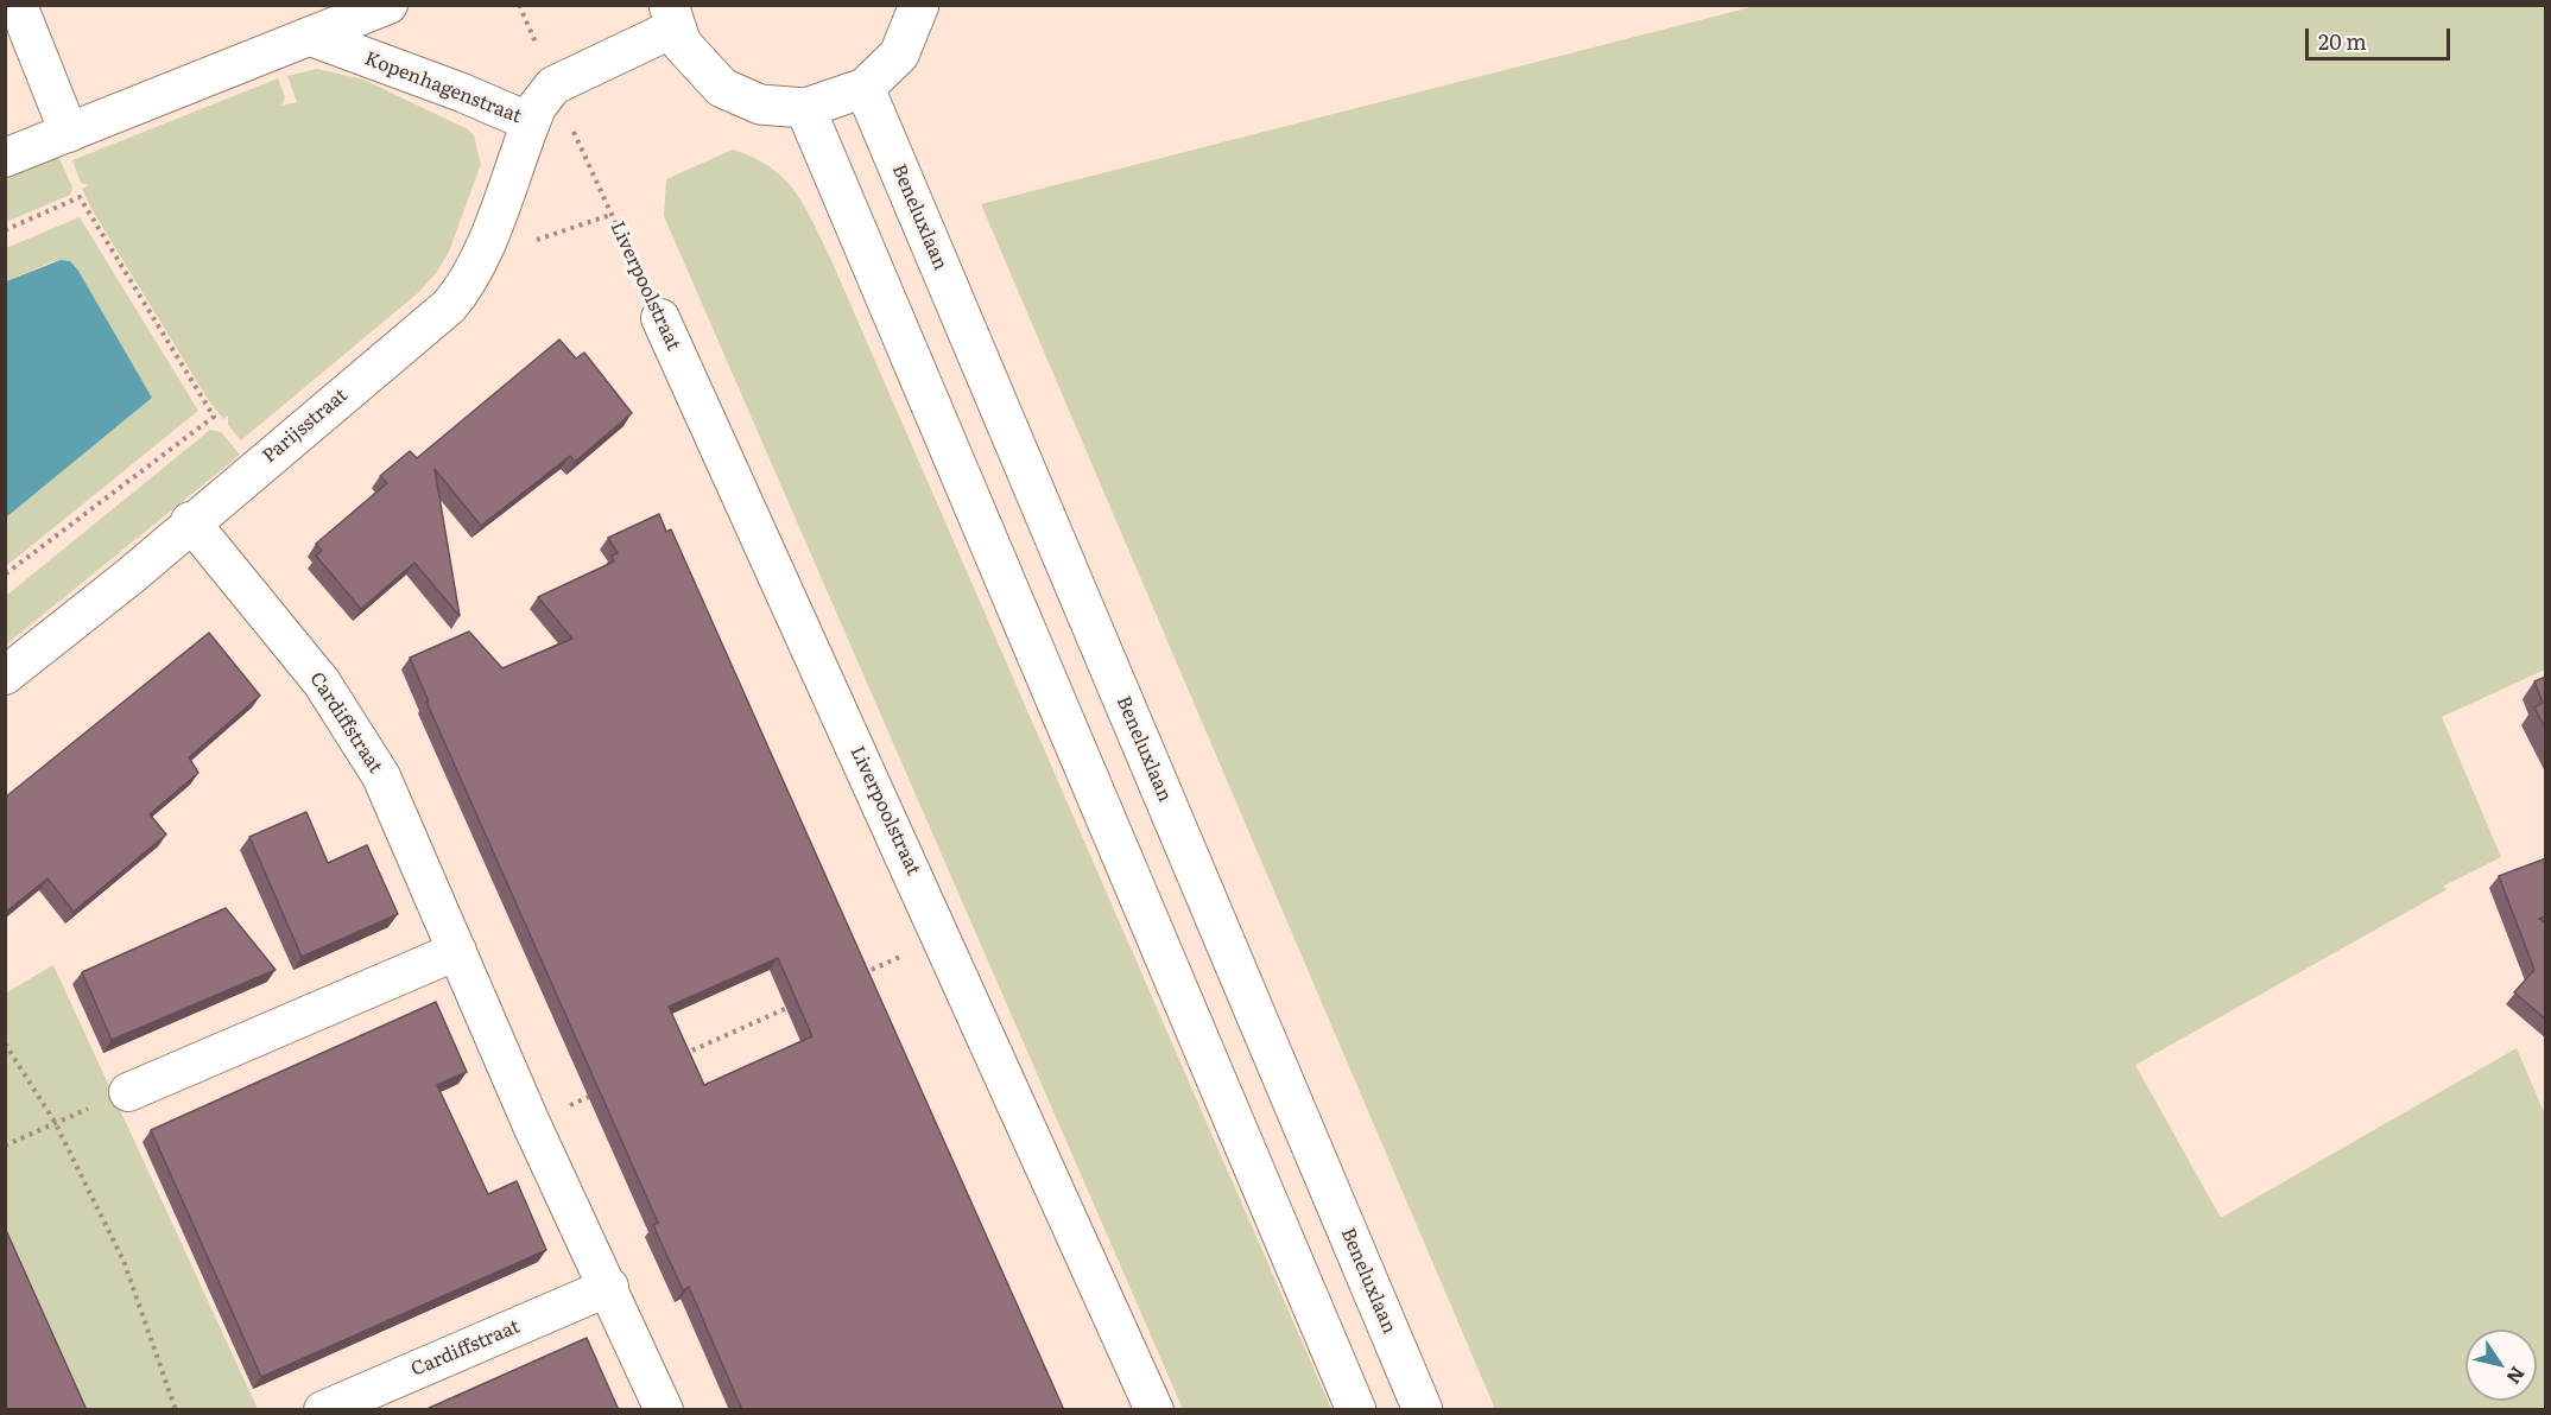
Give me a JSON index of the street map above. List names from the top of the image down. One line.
{"streets":{"street":["Kopenhagenstraat","Beneluxlaan","Liverpoolstraat","Parijsstraat","Cardiffstraat"]},"crossings":[["Kopenhagenstraat","Liverpoolstraat"],["Kopenhagenstraat","Parijsstraat"],["Parijsstraat","Cardiffstraat"]],"scale_bar":"20 m","north":"bottom right"}
